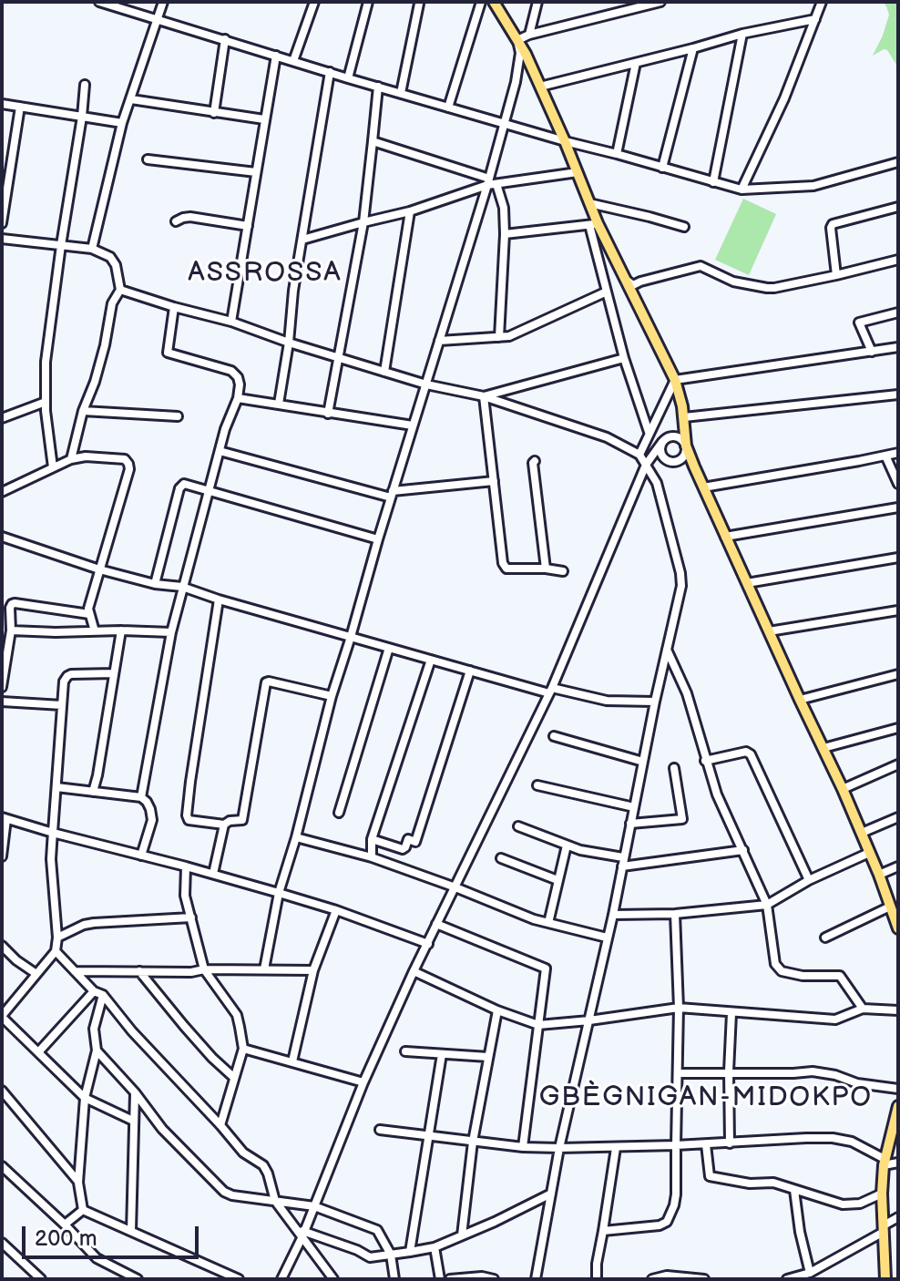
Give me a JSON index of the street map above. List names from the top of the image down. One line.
{"districts":["ASSROSSA","GBÈGNIGAN-MIDOKPO"],"scale_bar":"200 m"}
